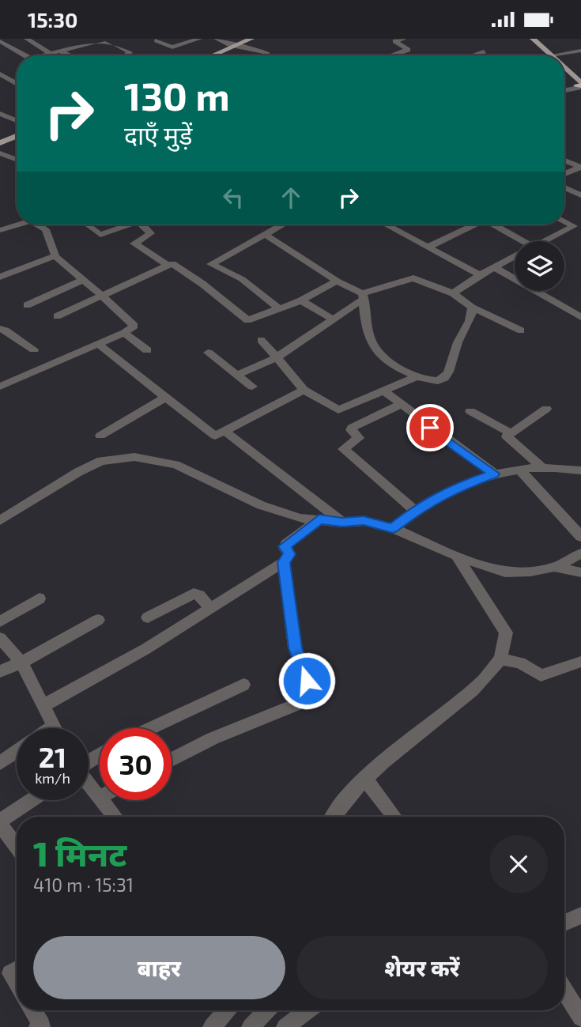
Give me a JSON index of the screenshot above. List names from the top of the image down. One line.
{"page":{"status":"15:30","turn":["130 m","दाएँ मुड़ें"],"speed":"21 km/h","limit":"30","heading":["1 मिनट","410 m · 15:31"],"buttons":["बाहर","शेयर करें"]}}
